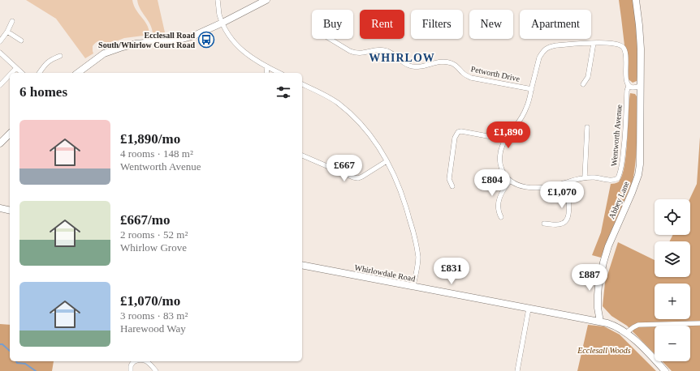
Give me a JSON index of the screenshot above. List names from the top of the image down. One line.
{"streets":{"main road":["Abbey Lane","Whirlowdale Road"],"street":["Petworth Drive","Wentworth Avenue"]},"crossings":[["Petworth Drive","Wentworth Avenue"],["Abbey Lane","Whirlowdale Road"]],"districts":["WHIRLOW"],"parks":["Ecclesall Woods"],"places":{"bus stop":["Ecclesall Road South/Whirlow Court Road"]},"page":{"chip":["Buy","Rent","Filters","New","Apartment"],"heading":"6 homes","list":[{"name":"£1,890/mo","note":"4 rooms · 148 m² · Wentworth Avenue"},{"name":"£667/mo","note":"2 rooms · 52 m² · Whirlow Grove"},{"name":"£1,070/mo","note":"3 rooms · 83 m² · Harewood Way"}],"price":["£1,890","£667","£804","£1,070","£831","£887"],"map_buttons":["+","−"]}}
